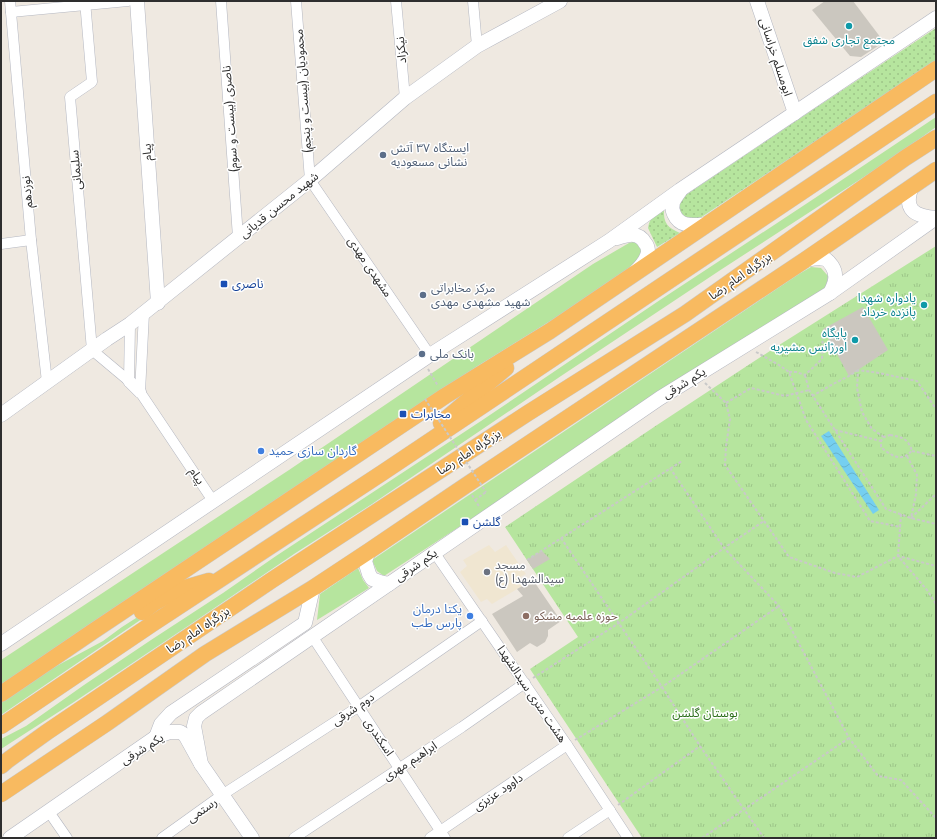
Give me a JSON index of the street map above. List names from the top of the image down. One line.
{"streets":{"highway":["بزرگراه امام رضا"],"main road":["ابومسلم خراسانی","پیام","شهید محسن قدیانی","یکم شرقی"],"street":["نیکزاد","محمودیان (بیست و پنجم)","ناصری (بیست و سوم)","سلیمانی","نوزدهم","مشهدی مهدی","هشت متری سیدالشهدا","دوم شرقی","اسکندری","ابراهیم مهری","داوود عزیزی","رستمی"]},"crossings":[["نیکزاد","شهید محسن قدیانی"],["محمودیان (بیست و پنجم)","شهید محسن قدیانی"],["محمودیان (بیست و پنجم)","مشهدی مهدی"],["ناصری (بیست و سوم)","شهید محسن قدیانی"],["پیام","سلیمانی"],["پیام","شهید محسن قدیانی"],["سلیمانی","شهید محسن قدیانی"],["نوزدهم","شهید محسن قدیانی"],["شهید محسن قدیانی","مشهدی مهدی"],["یکم شرقی","هشت متری سیدالشهدا"],["یکم شرقی","اسکندری"],["هشت متری سیدالشهدا","دوم شرقی"],["هشت متری سیدالشهدا","ابراهیم مهری"],["هشت متری سیدالشهدا","داوود عزیزی"],["دوم شرقی","اسکندری"],["دوم شرقی","رستمی"],["اسکندری","ابراهیم مهری"],["اسکندری","داوود عزیزی"]],"parks":["بوستان گلشن"],"places":{"other":["مجتمع تجاری شفق","ایستگاه ۳۷ آتش نشانی مسعودیه","مرکز مخابراتی شهید مشهدی مهدی","یادواره شهدا پانزده خرداد","پایگاه اورژانس مشیریه","بانک ملی","گاردان سازی حمید","مسجد سیدالشهدا (ع)","یکتا درمان پارس طب","حوزه علمیه مشکو"],"transit":["ناصری","مخابرات","گلشن"]}}
